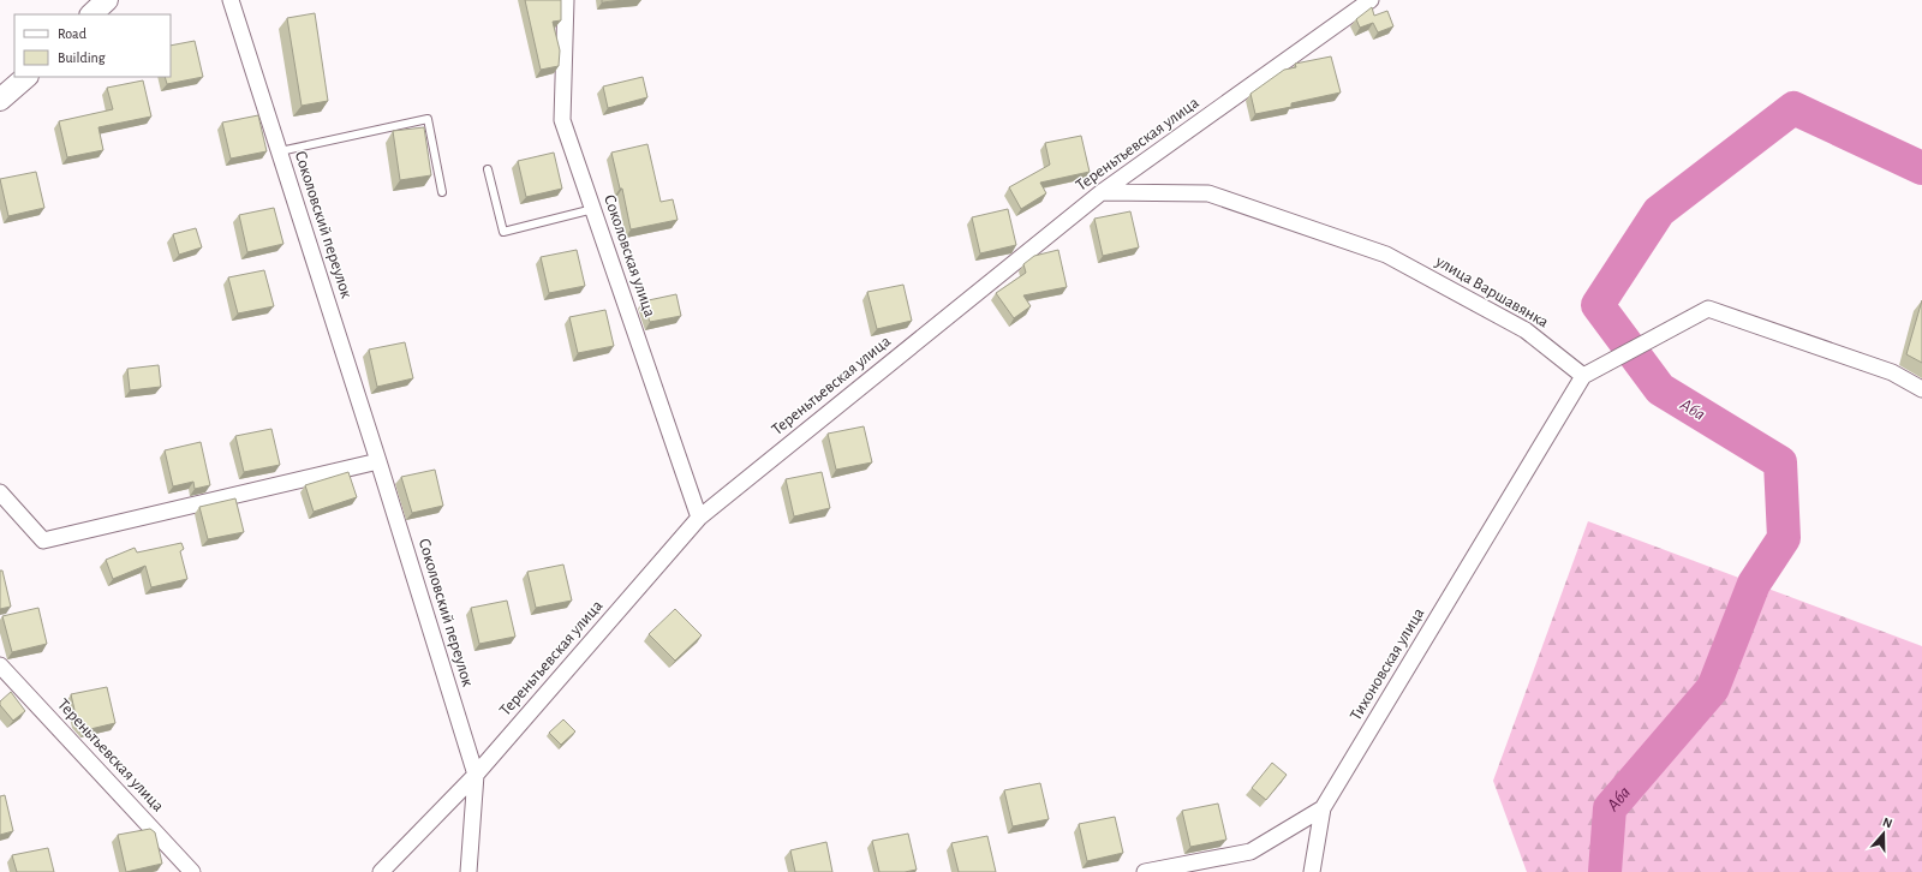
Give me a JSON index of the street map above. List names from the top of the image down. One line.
{"streets":{"street":["Тереньтьевская улица","Соколовский переулок","Соколовская улица","улица Варшавянка","Тихоновская улица"]},"crossings":[["Тереньтьевская улица","Соколовский переулок"],["Тереньтьевская улица","Соколовская улица"],["Тереньтьевская улица","улица Варшавянка"],["улица Варшавянка","Тихоновская улица"]],"water":["Аба"],"legend":["Road","Building"],"north":"top"}
